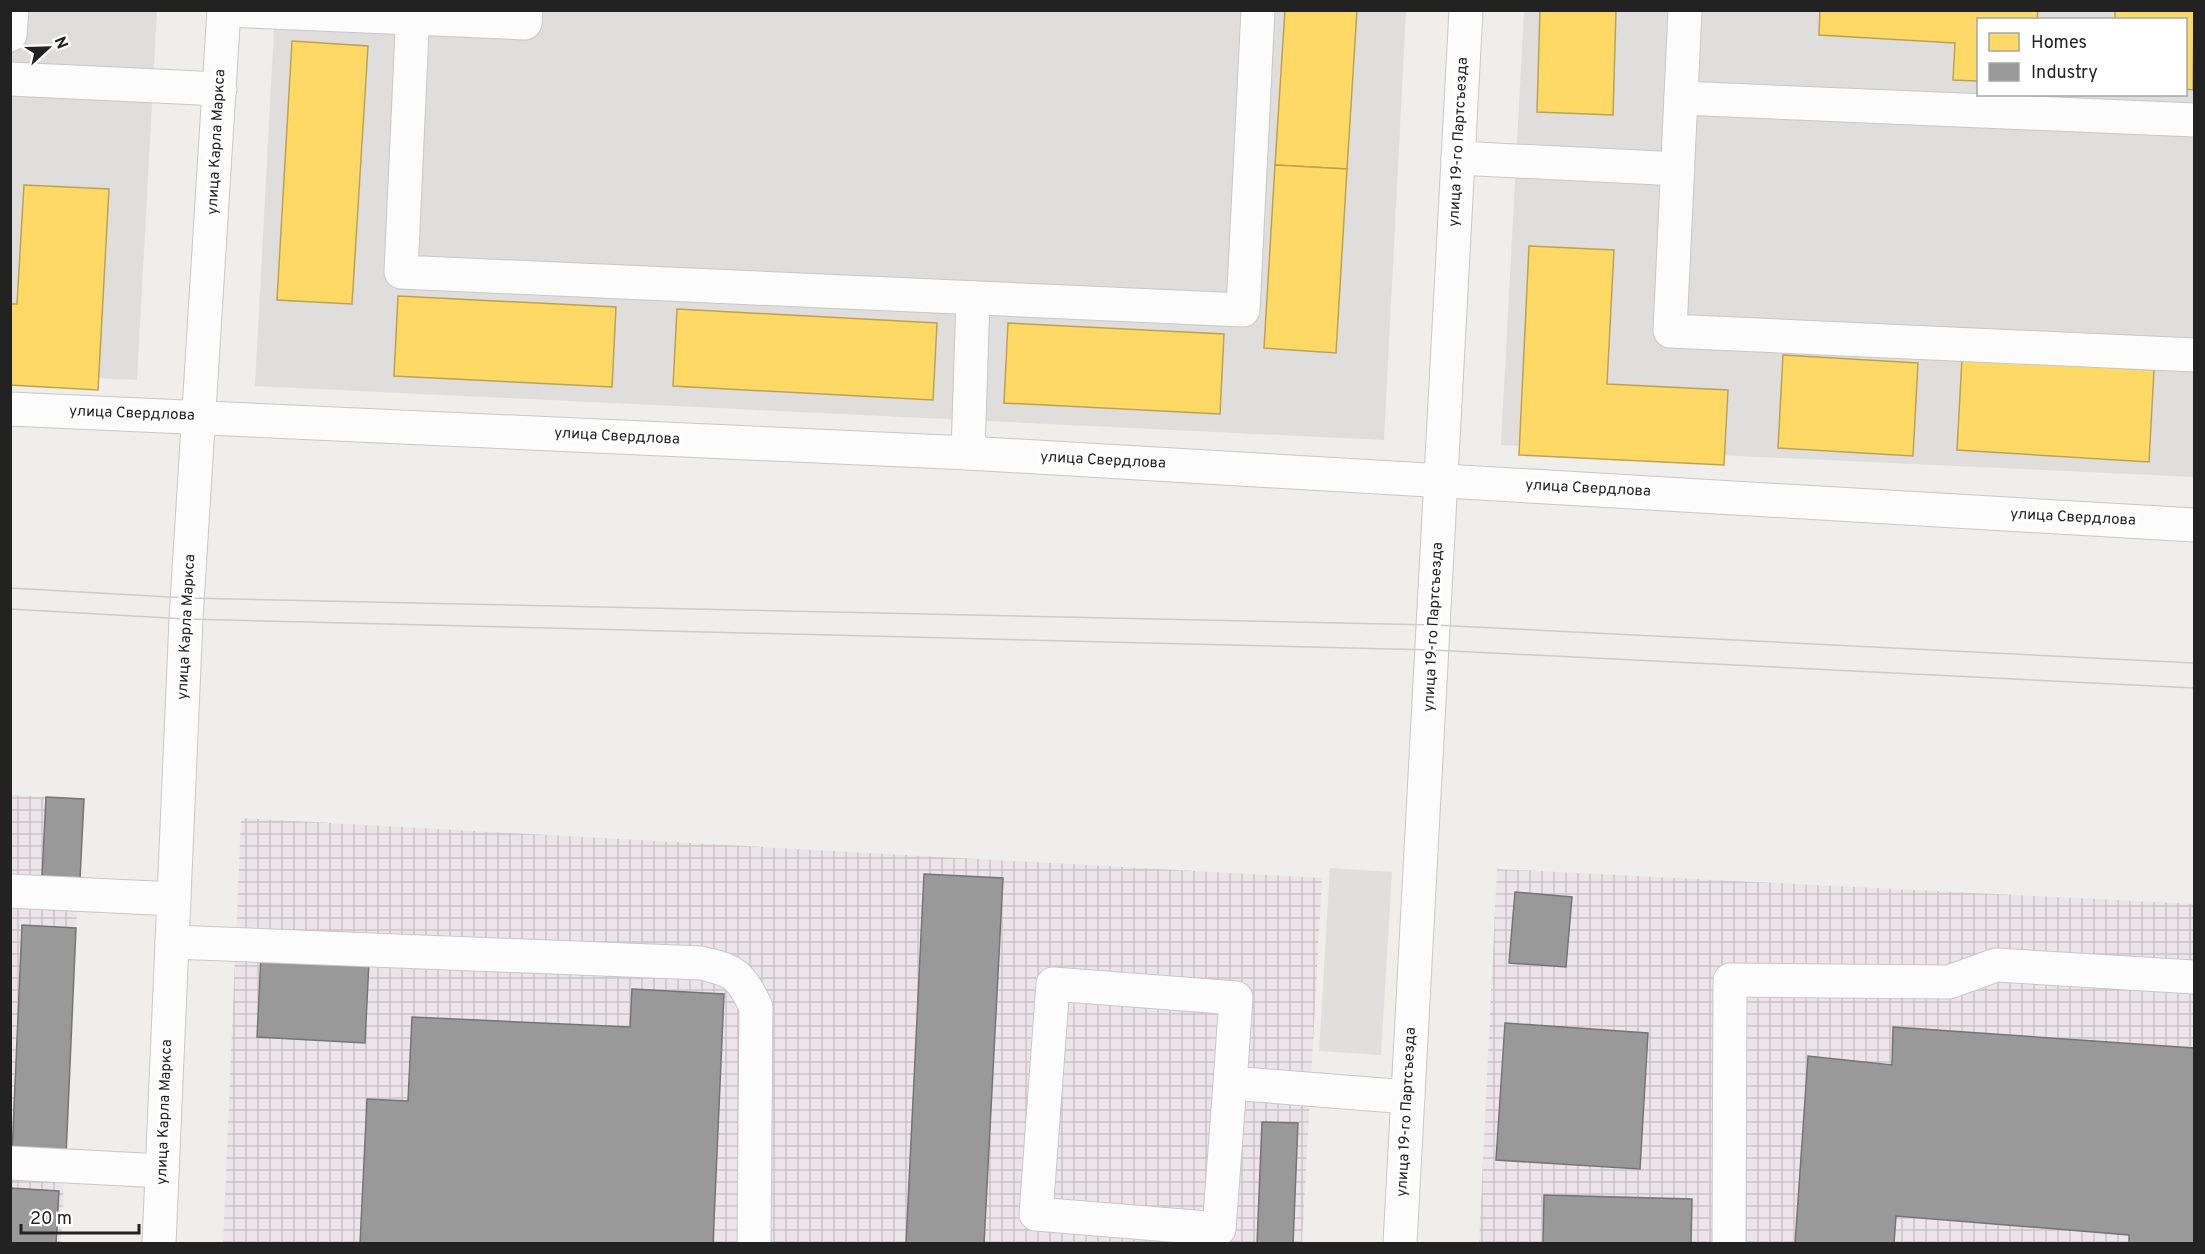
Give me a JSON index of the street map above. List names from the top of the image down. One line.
{"streets":{"street":["улица Карла Маркса","улица 19-го Партсъезда","улица Свердлова"]},"crossings":[["улица Карла Маркса","улица Свердлова"],["улица 19-го Партсъезда","улица Свердлова"]],"legend":["Homes","Industry"],"scale_bar":"20 m","north":"right"}
